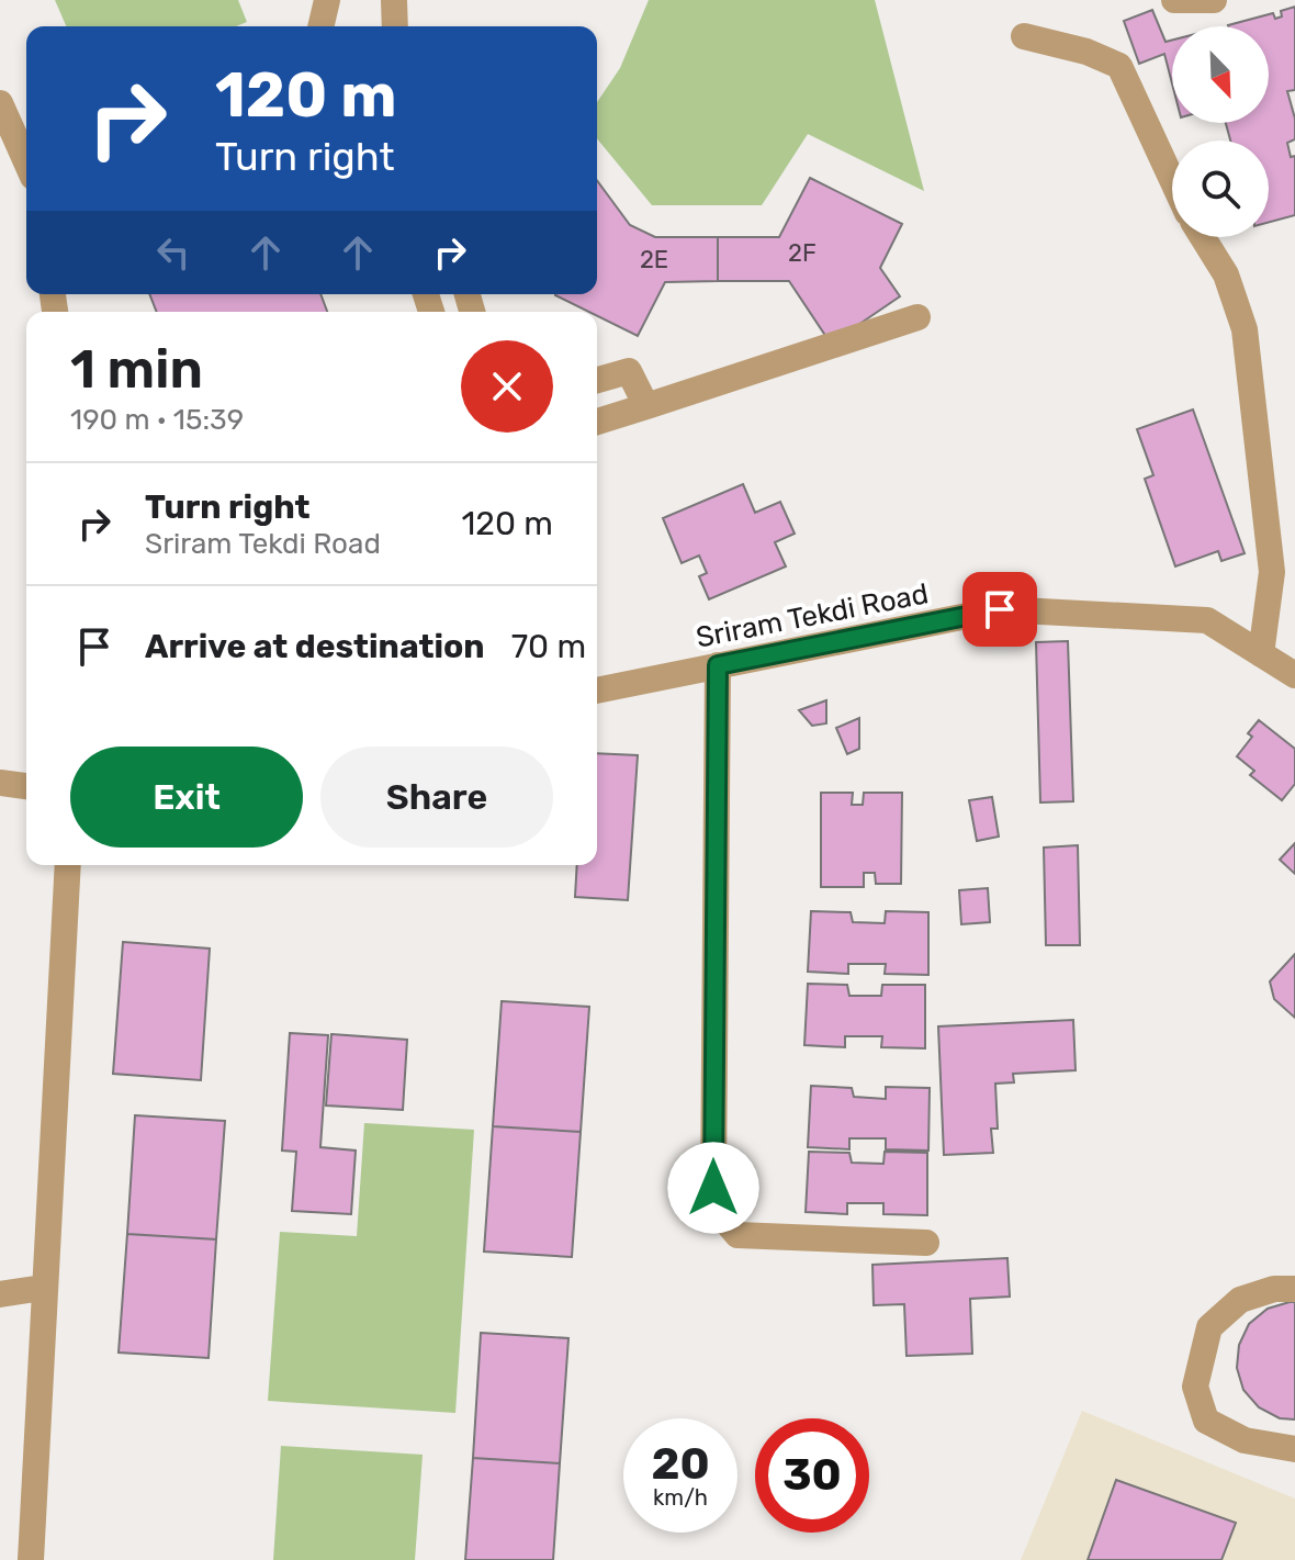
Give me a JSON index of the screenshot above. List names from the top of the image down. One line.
{"streets":{"street":["Sriram Tekdi Road"]},"house_numbers":["2F","2E"],"north":"bottom right","page":{"turn":["120 m","Turn right"],"heading":["1 min","190 m · 15:39"],"list":[{"name":"Turn right","note":"Sriram Tekdi Road","value":"120 m"},{"name":"Arrive at destination","value":"70 m"}],"buttons":["Exit","Share"],"speed":"20 km/h","limit":"30"}}
